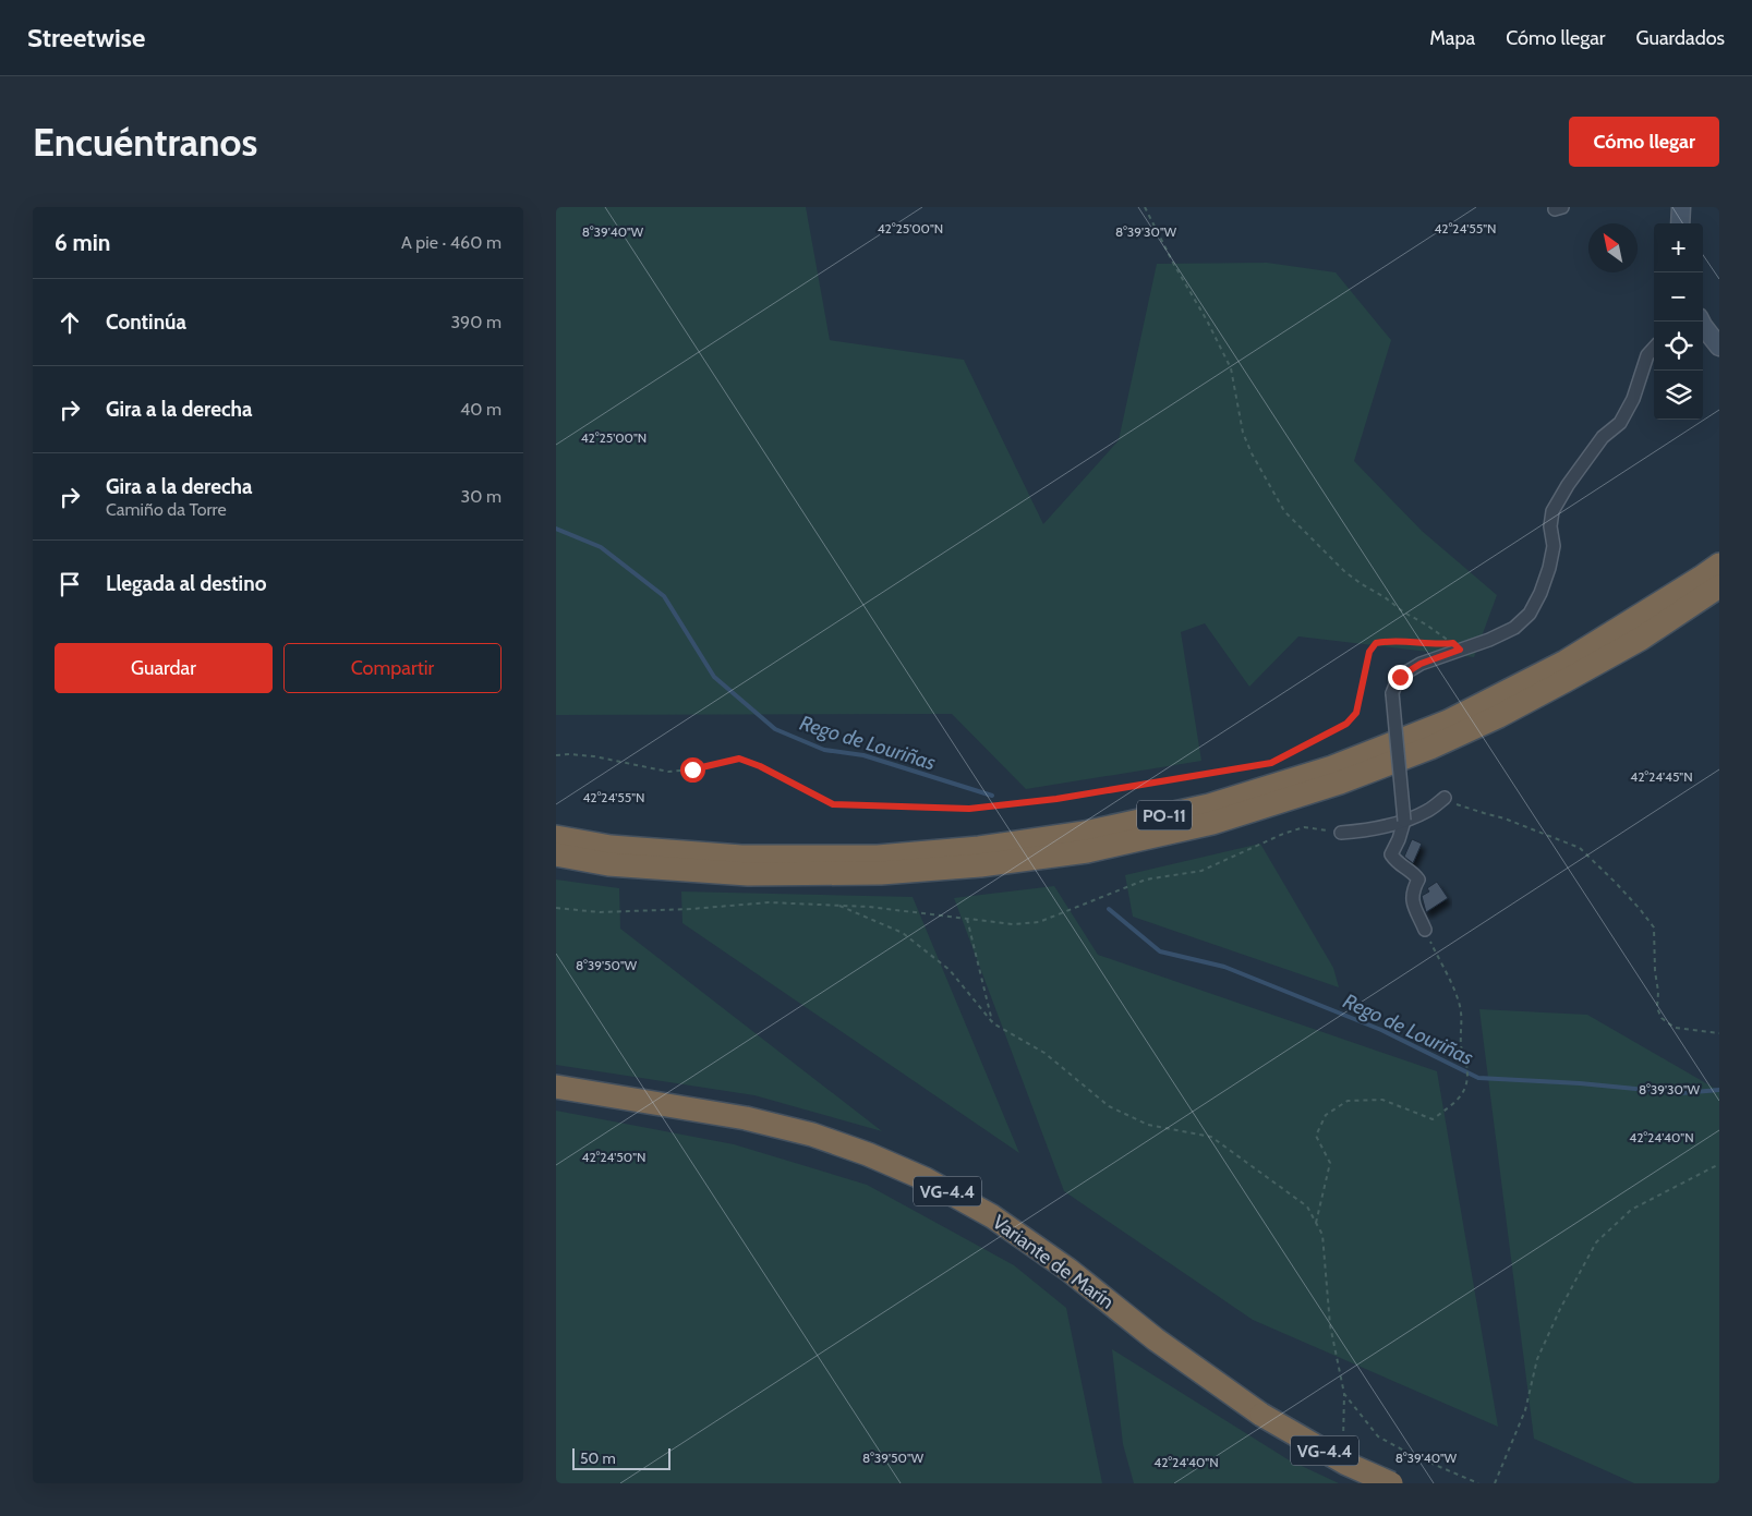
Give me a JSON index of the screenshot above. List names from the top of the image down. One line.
{"streets":{"highway":["PO-11","VG-4.4","Variante de Marín"]},"water":["Rego de Louriñas"],"scale_bar":"50 m","north":"top left","page":{"header":"Streetwise","nav":["Mapa","Cómo llegar","Guardados"],"buttons":["Cómo llegar",["Guardar","Compartir"]],"title":"Encuéntranos","heading":["6 min","A pie · 460 m"],"map_buttons":["+","−"],"list":[["Continúa","390 m"],["Gira a la derecha","40 m"],["Gira a la derecha","Camiño da Torre","30 m"],"Llegada al destino"],"scale":"50 m"},"coordinates":["42°25'00\"N","42°24'55\"N","8°39'40\"W","8°39'30\"W","42°24'45\"N","8°39'50\"W","42°24'40\"N","42°24'50\"N"]}
